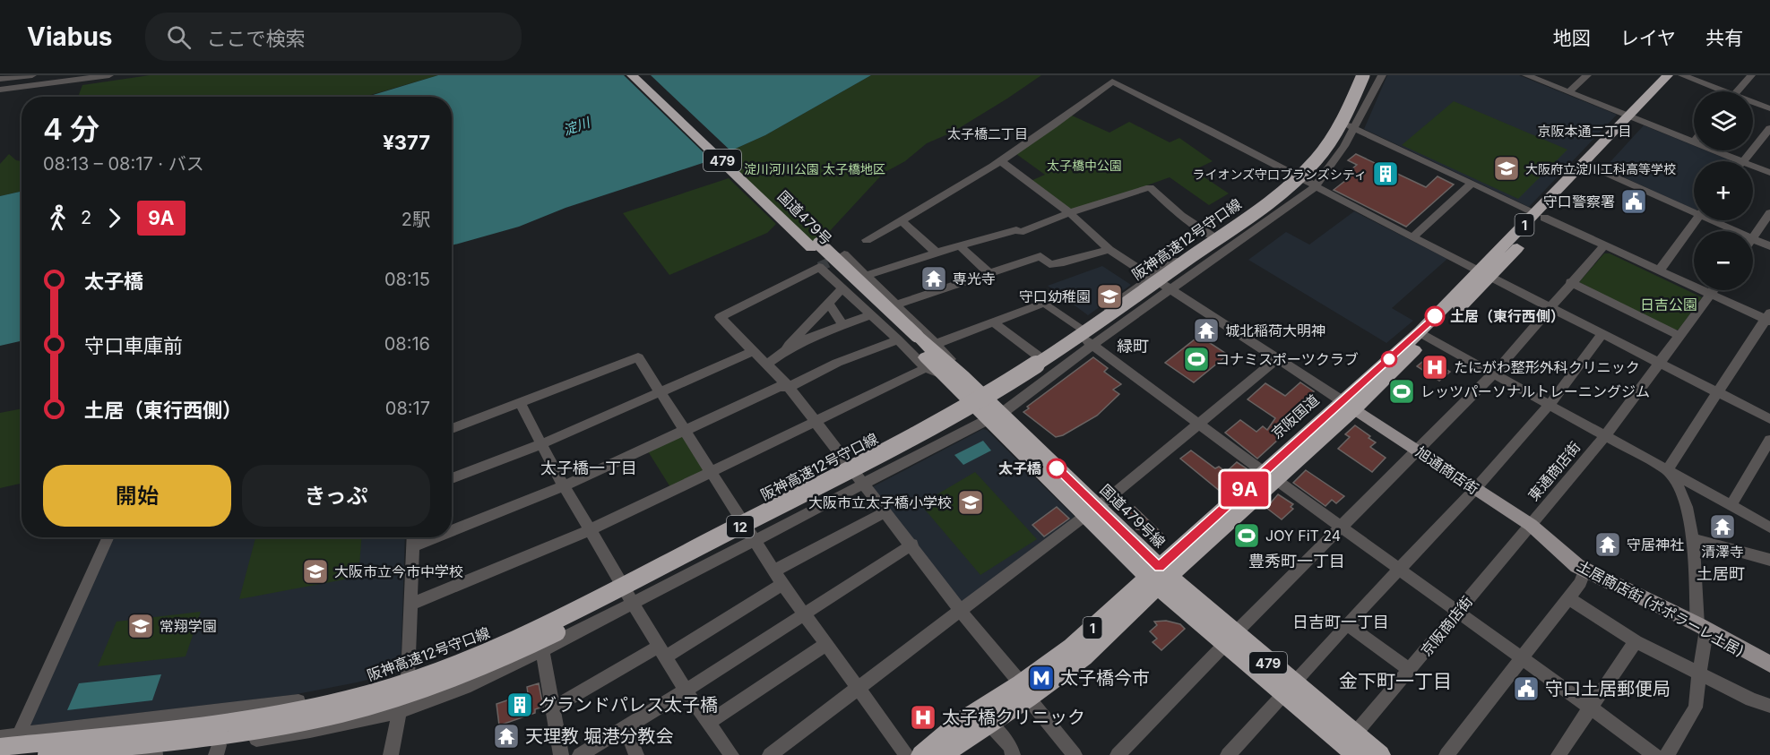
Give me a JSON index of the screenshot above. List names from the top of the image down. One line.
{"streets":{"highway":["479","国道479号","1","阪神高速12号守口線","京阪国道","12"],"main road":["旭通商店街","土居商店街 (ポポラーレ土居)"],"street":["東通商店街","京阪商店街"]},"crossings":[["479","国道479号"],["479","京阪国道"],["479","京阪商店街"],["京阪国道","旭通商店街"],["旭通商店街","東通商店街"],["旭通商店街","土居商店街 (ポポラーレ土居)"],["旭通商店街","京阪商店街"],["東通商店街","土居商店街 (ポポラーレ土居)"],["東通商店街","京阪商店街"],["土居商店街 (ポポラーレ土居)","京阪商店街"]],"districts":["京阪本通二丁目","太子橋二丁目","緑町","太子橋一丁目","豊秀町一丁目","土居町","日吉町一丁目","金下町一丁目"],"water":["淀川"],"parks":["太子橋中公園","淀川河川公園 太子橋地区","日吉公園"],"places":{"school or university":["大阪府立淀川工科高等学校","守口幼稚園","大阪市立太子橋小学校","大阪市立今市中学校","常翔学園"],"building":["ライオンズ守口ブランズシティ","グランドパレス太子橋"],"public building":["守口警察署","守口土居郵便局"],"temple":["専光寺","城北稲荷大明神","清澤寺","守居神社","天理教 堀港分教会"],"other":["土居（東行西側）","太子橋"],"sports":["コナミスポーツクラブ","レッツパーソナルトレーニングジム","JOY FiT 24"],"hospital":["たにがわ整形外科クリニック","太子橋クリニック"],"metro station":["太子橋今市"]},"lines":["bus line 9A"],"page":{"header":"Viabus","search":"ここで検索","nav":["地図","レイヤ","共有"],"on_map":"9A","map_buttons":["+","−"],"heading":["4 分","08:13 – 08:17 · バス","¥377"],"legs":["2","9A","2駅"],"list":[{"name":"太子橋","value":"08:15"},{"name":"守口車庫前","value":"08:16"},{"name":"土居（東行西側）","value":"08:17"}],"buttons":["開始","きっぷ"]}}
